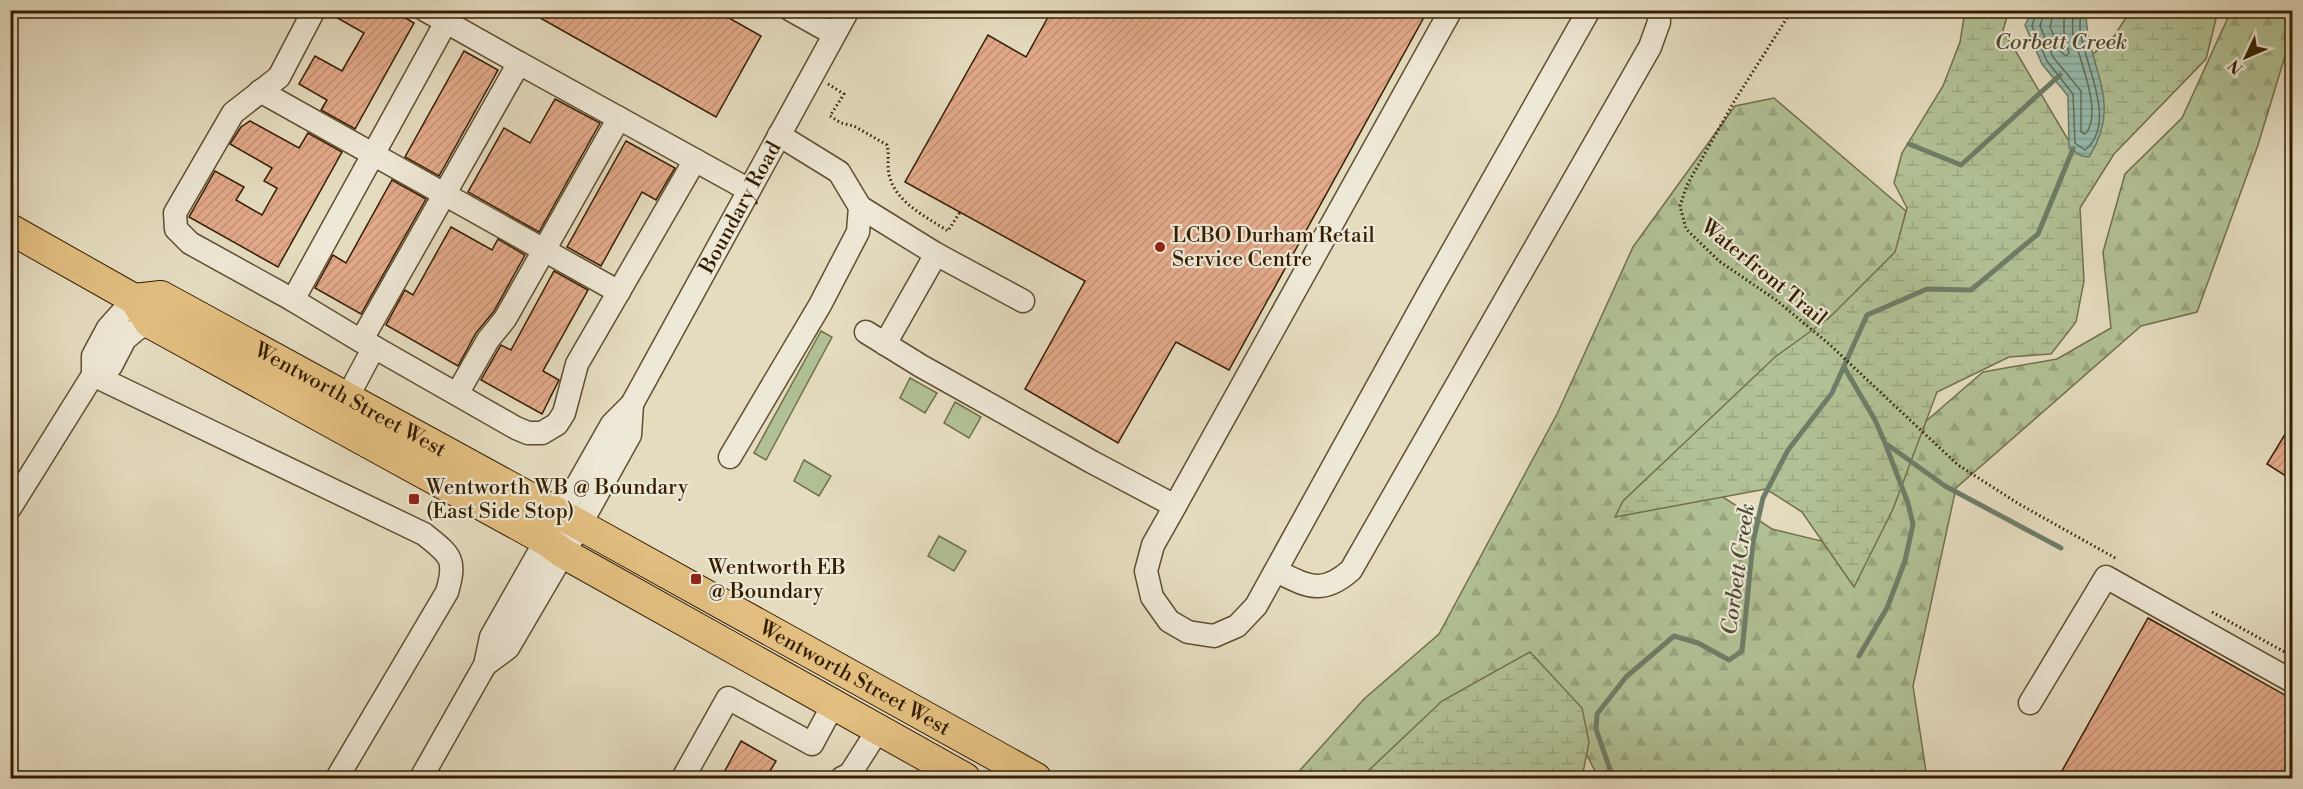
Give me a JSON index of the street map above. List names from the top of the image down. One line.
{"streets":{"main road":["Wentworth Street West"],"street":["Boundary Road"],"path":["Waterfront Trail"]},"crossings":[["Boundary Road","Wentworth Street West"]],"water":["Corbett Creek"],"places":{"other":["LCBO Durham Retail Service Centre"],"transit":["Wentworth WB @ Boundary (East Side Stop)","Wentworth EB @ Boundary"]},"north":"bottom left"}
